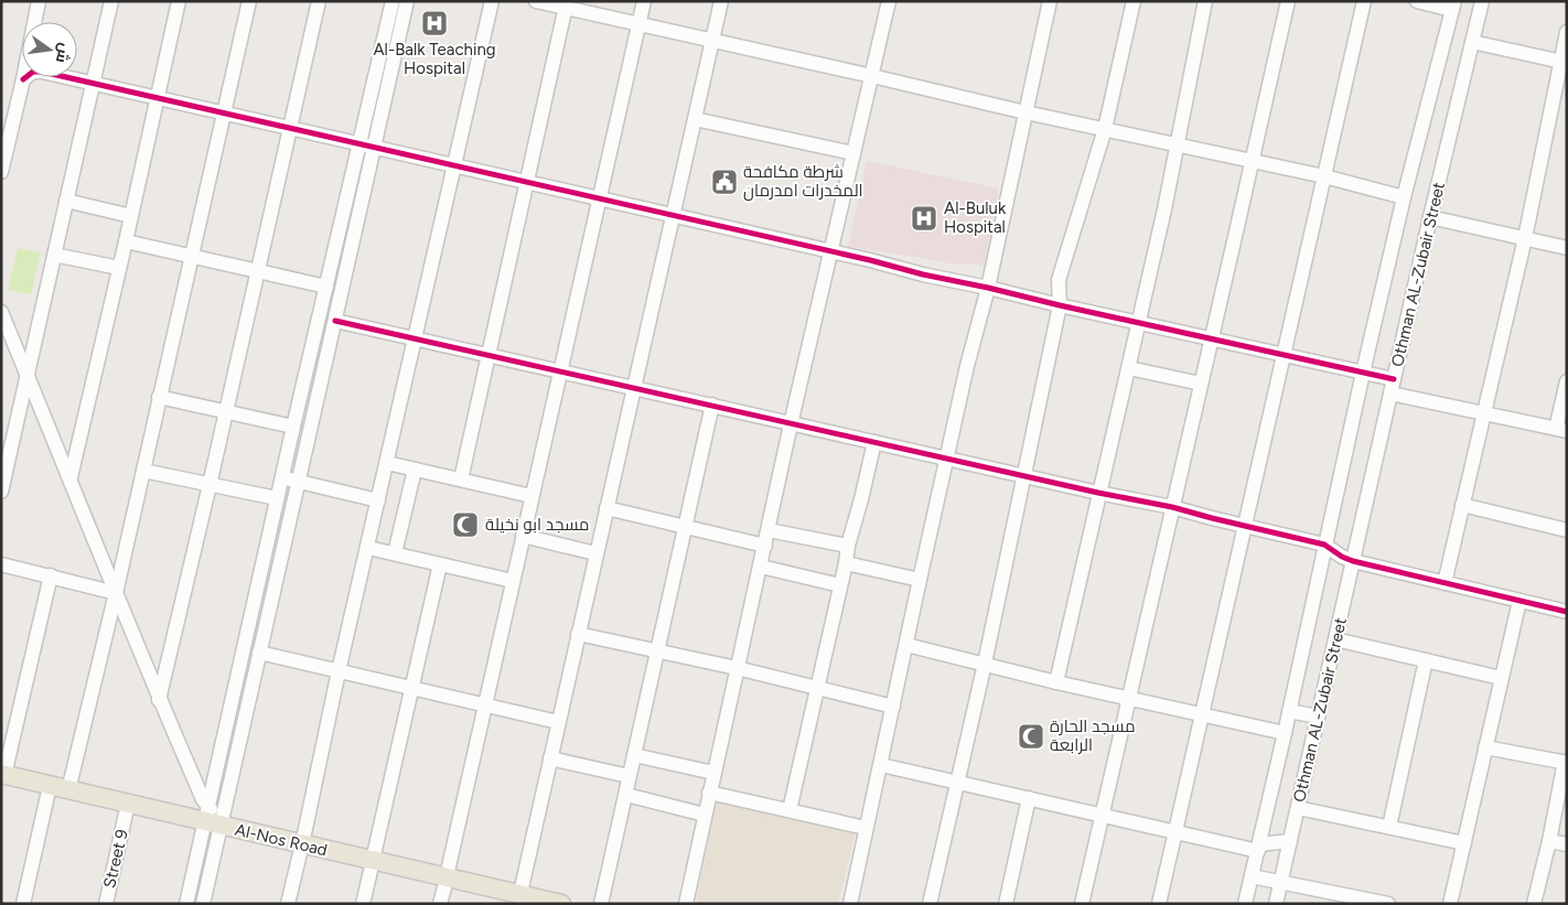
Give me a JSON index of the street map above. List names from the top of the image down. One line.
{"streets":{"main road":["Al-Nos Road"],"street":["Othman AL-Zubair Street","Street 9"]},"crossings":[["Al-Nos Road","Street 9"]],"places":{"hospital":["Al-Balk Teaching Hospital","Al-Buluk Hospital"],"public building":["شرطة مكافحة المخدرات امدرمان"],"mosque":["مسجد ابو نخيلة","مسجد الحارة الرابعة"]},"north":"right"}
